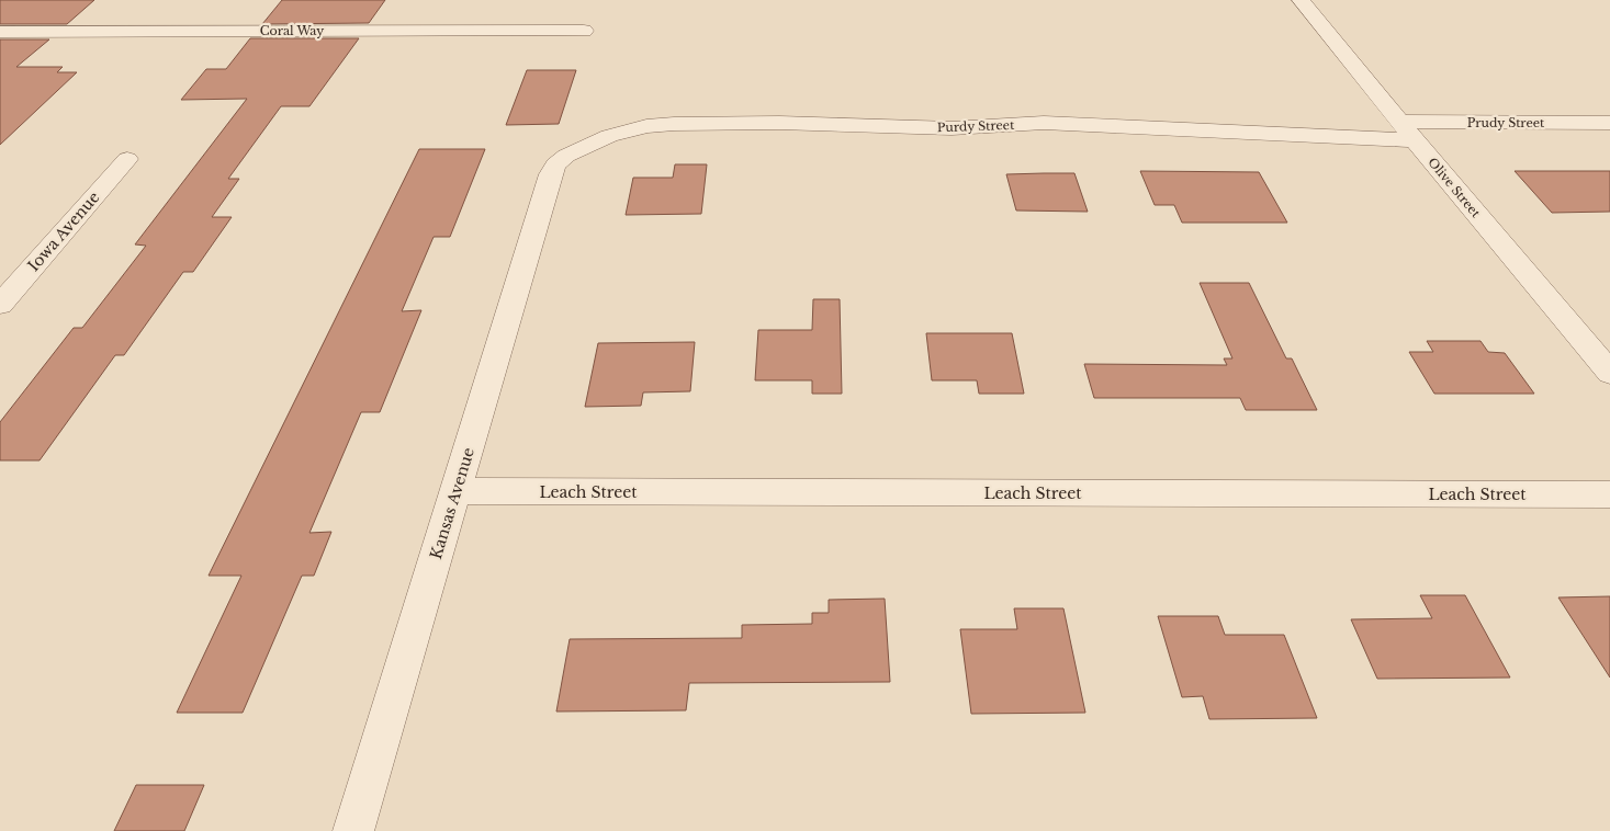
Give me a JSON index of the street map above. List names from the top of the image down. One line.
{"streets":{"street":["Coral Way","Prudy Street","Purdy Street","Olive Street","Iowa Avenue","Leach Street","Kansas Avenue"]},"crossings":[["Prudy Street","Purdy Street"],["Prudy Street","Olive Street"],["Purdy Street","Olive Street"],["Purdy Street","Kansas Avenue"],["Leach Street","Kansas Avenue"]]}
